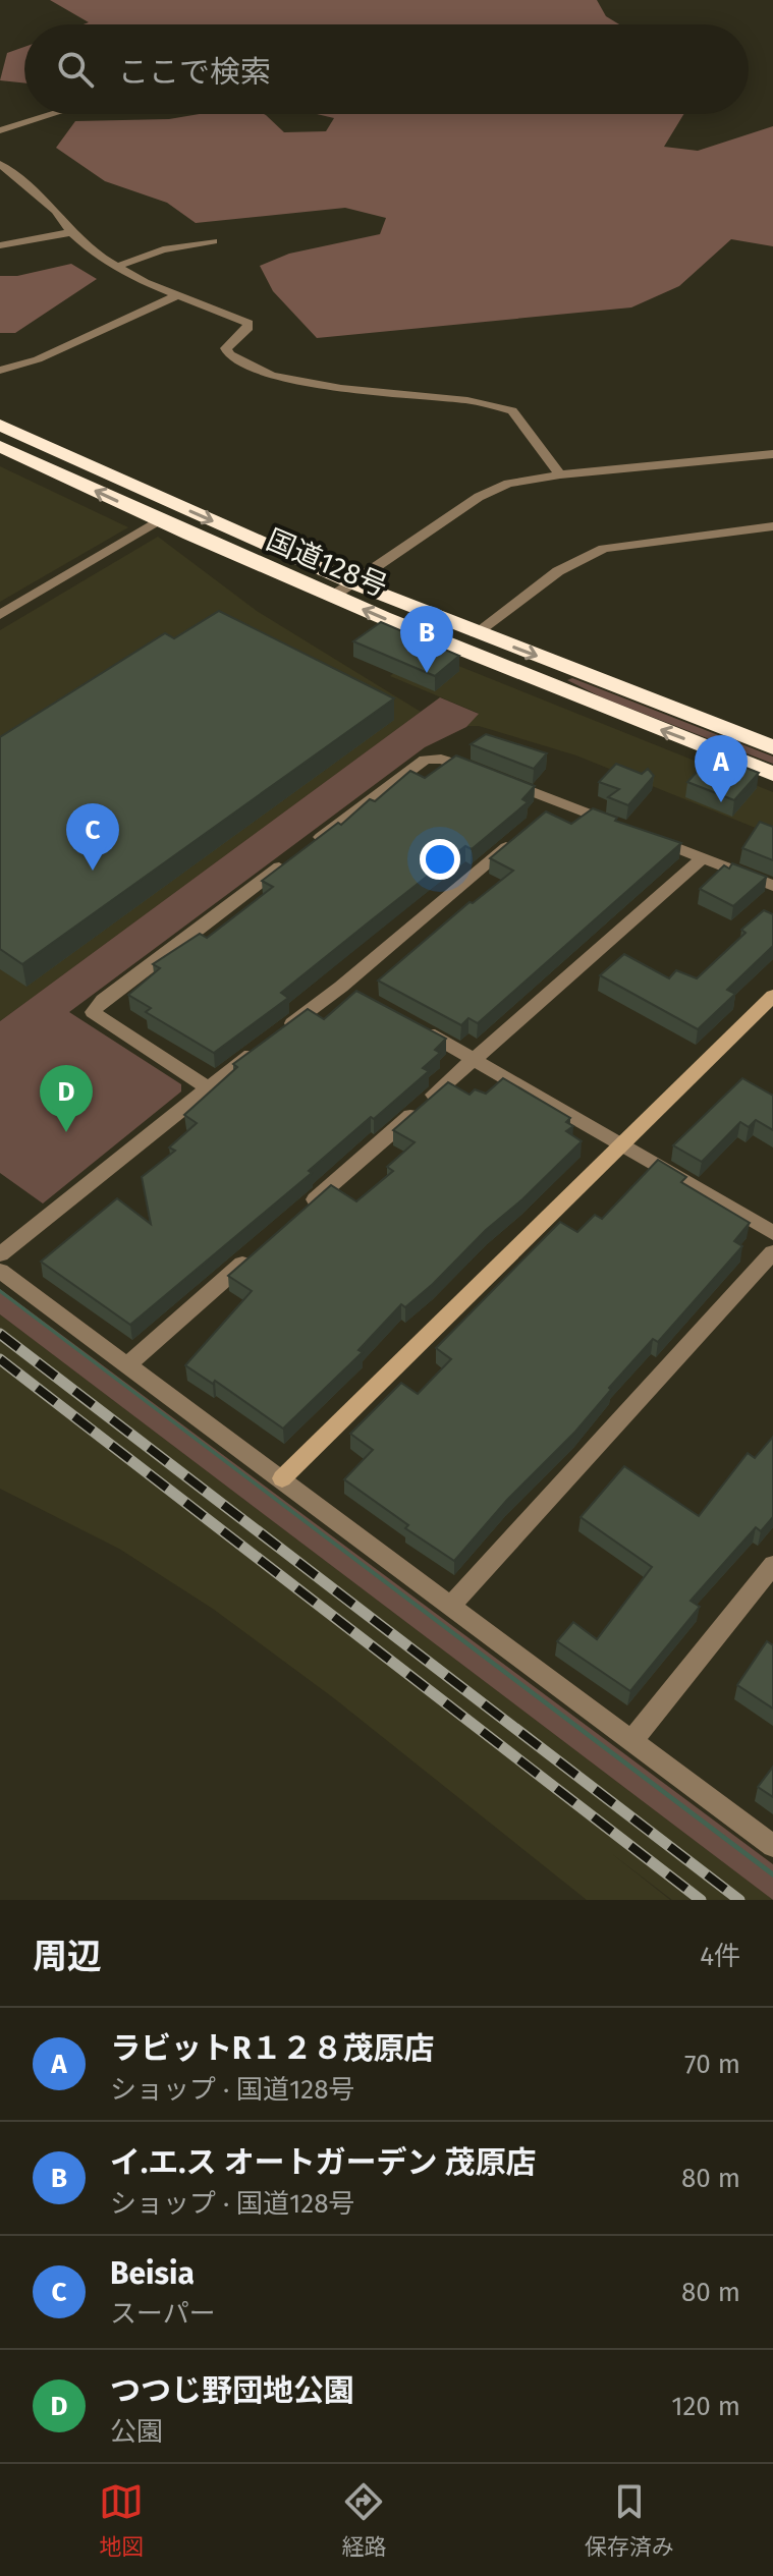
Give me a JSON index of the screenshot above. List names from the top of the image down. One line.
{"streets":{"highway":["国道128号"]},"page":{"search":"ここで検索","pins":["B","A","C","D"],"heading":["周辺","4件"],"list":[{"mark":"A","name":"ラビットR１２８茂原店","note":"ショップ · 国道128号","value":"70 m"},{"mark":"B","name":"イ.エ.ス オートガーデン 茂原店","note":"ショップ · 国道128号","value":"80 m"},{"mark":"C","name":"Beisia","note":"スーパー","value":"80 m"},{"mark":"D","name":"つつじ野団地公園","note":"公園","value":"120 m"}],"nav":["地図","経路","保存済み"]}}
